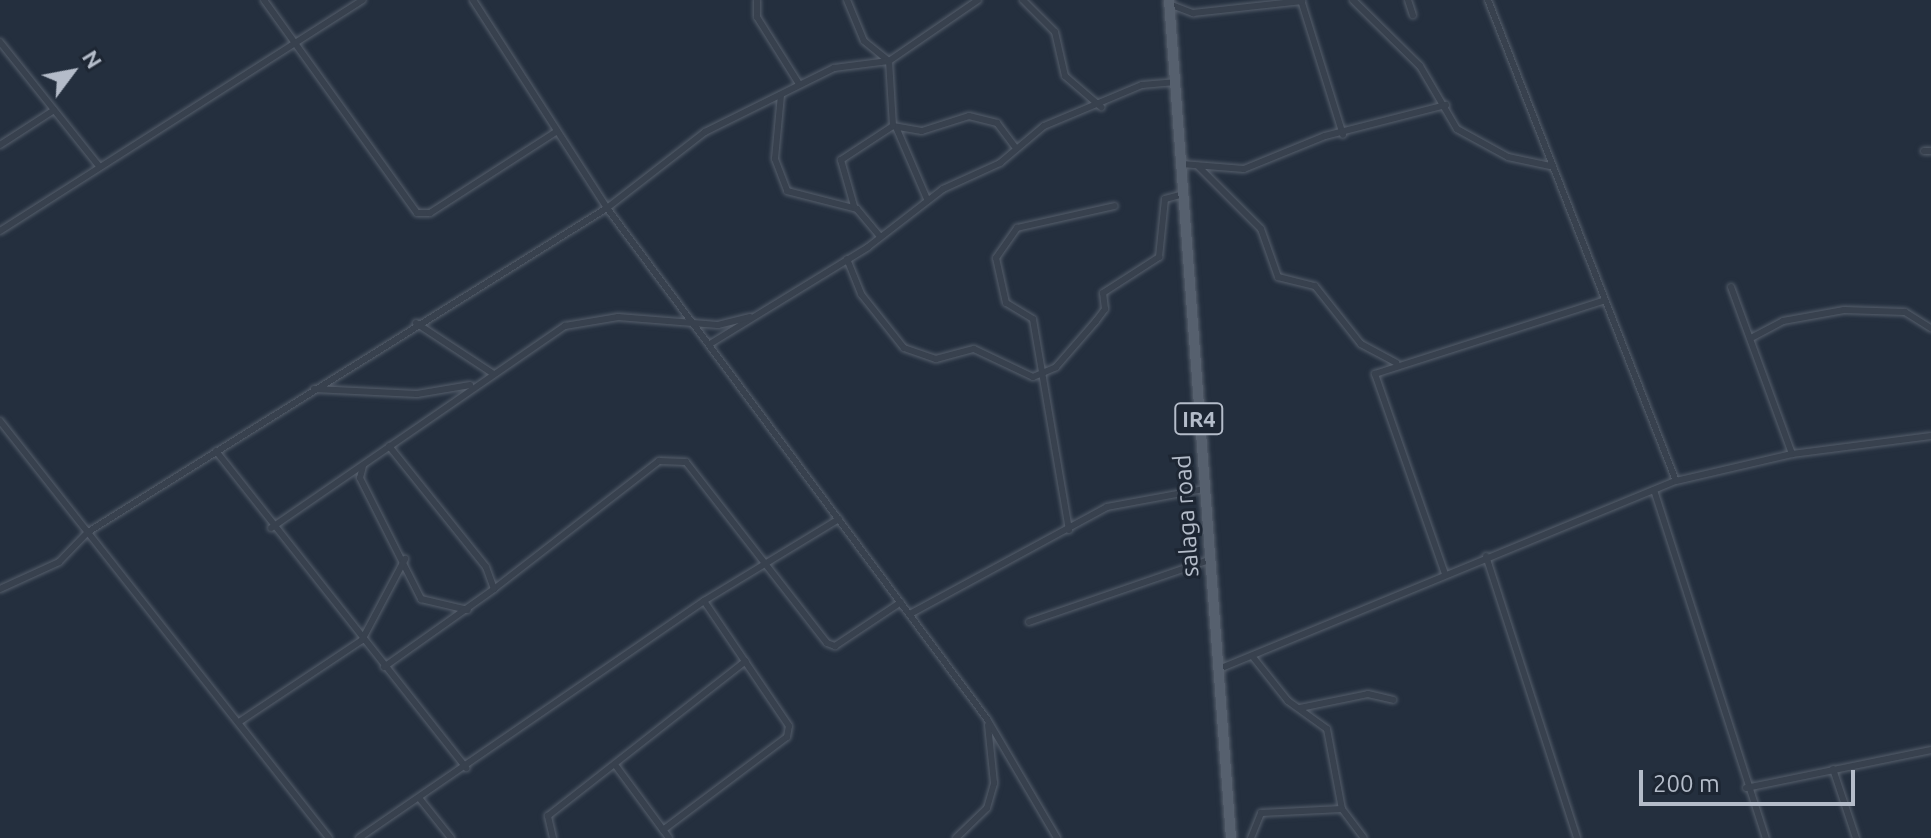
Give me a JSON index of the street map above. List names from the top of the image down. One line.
{"streets":{"main road":["IR4","salaga road"]},"scale_bar":"200 m","north":"top right"}
